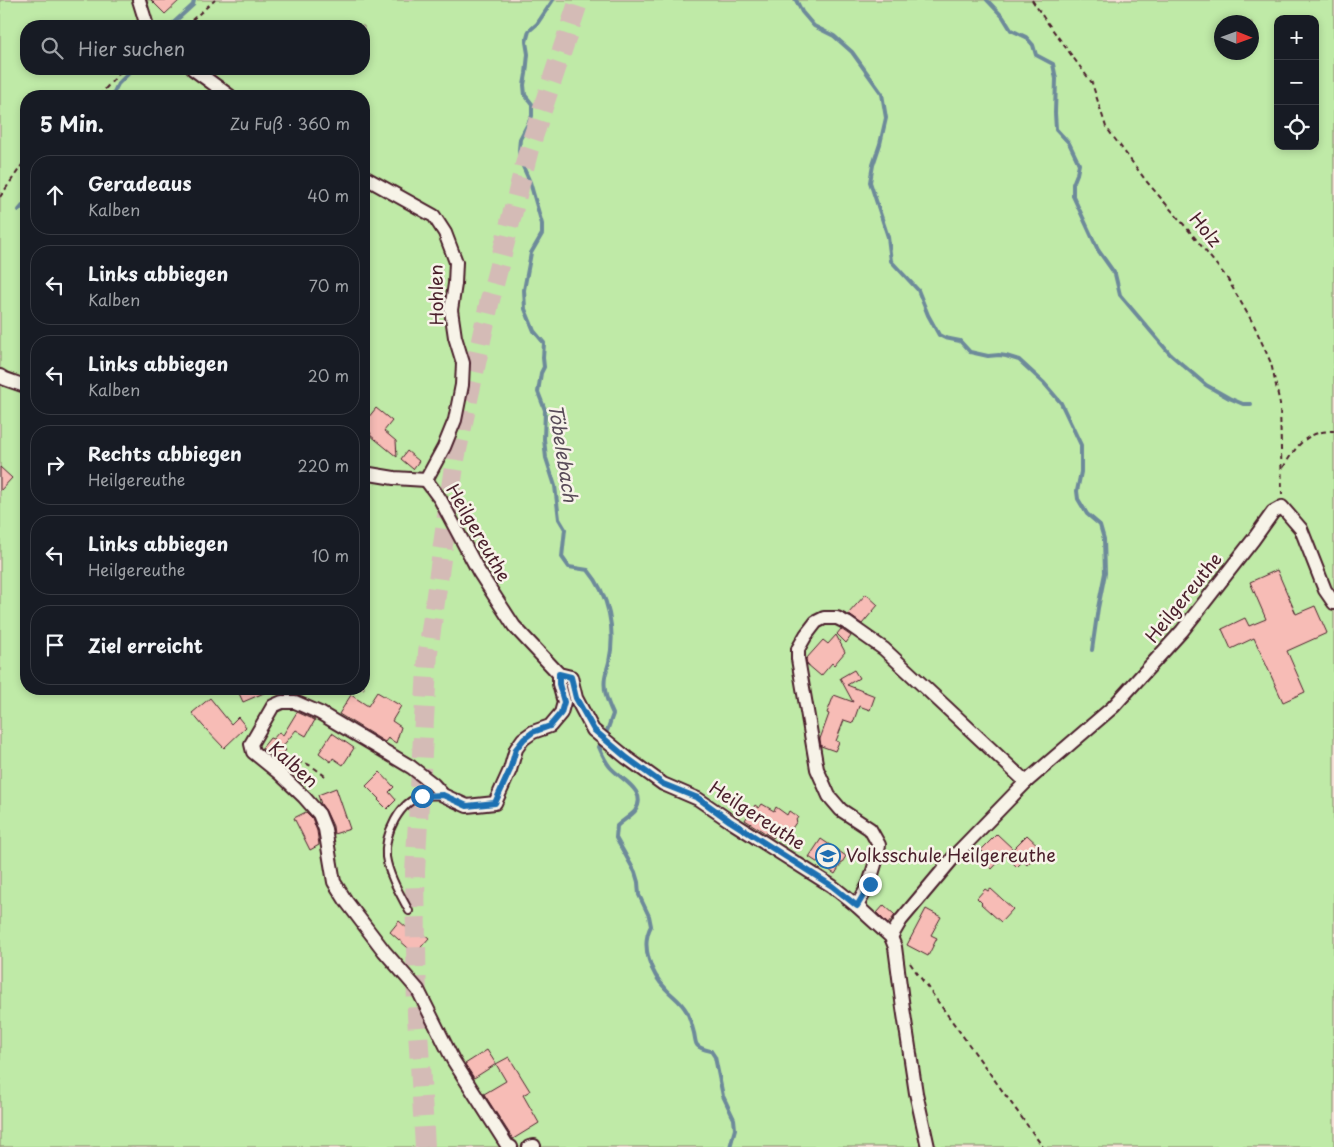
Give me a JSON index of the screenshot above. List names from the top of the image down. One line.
{"streets":{"street":["Hohlen","Heilgereuthe","Kalben"],"path":["Holz"]},"crossings":[["Holz","Heilgereuthe"],["Hohlen","Heilgereuthe"],["Heilgereuthe","Kalben"]],"water":["Töbelebach"],"places":{"school or university":["Volksschule Heilgereuthe"]},"north":"right","page":{"map_buttons":["+","−"],"search":"Hier suchen","heading":["5 Min.","Zu Fuß · 360 m"],"list":[["Geradeaus","Kalben","40 m"],["Links abbiegen","Kalben","70 m"],["Links abbiegen","Kalben","20 m"],["Rechts abbiegen","Heilgereuthe","220 m"],["Links abbiegen","Heilgereuthe","10 m"],"Ziel erreicht"]}}
